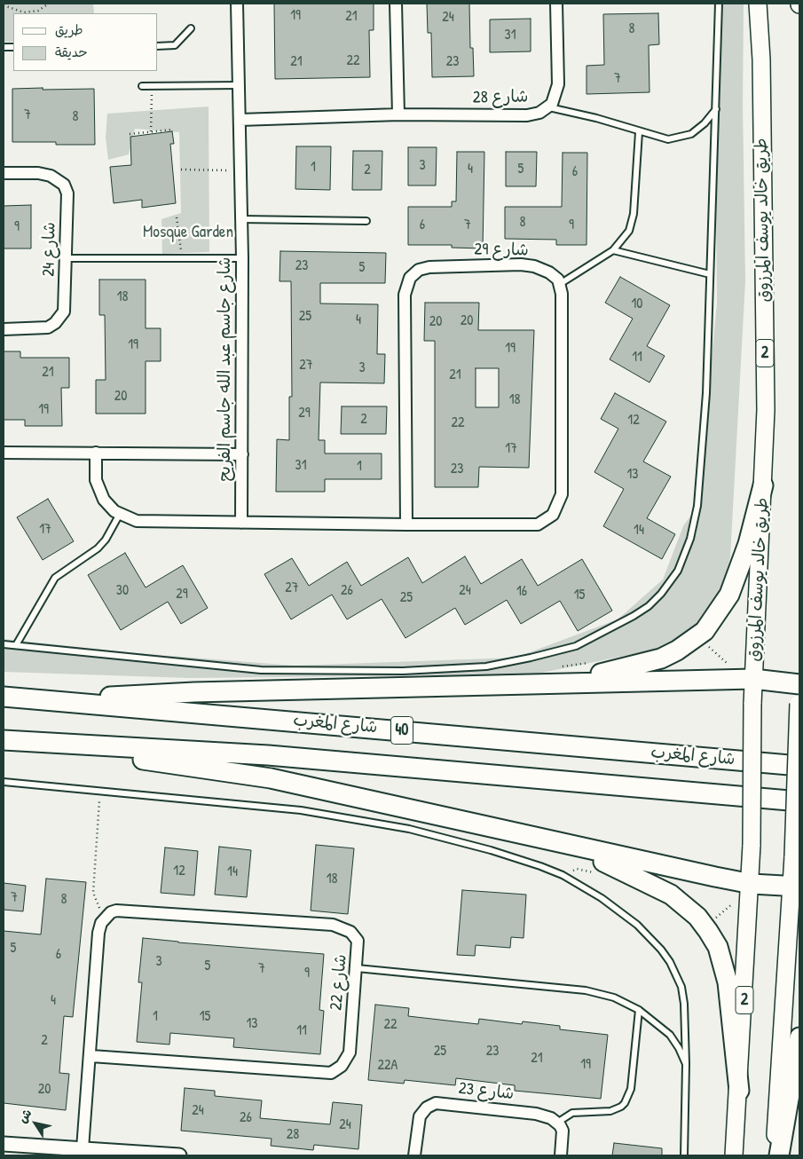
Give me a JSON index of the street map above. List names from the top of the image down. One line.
{"streets":{"highway":["شارع المغرب","40"],"main road":["طريق خالد يوسف المرزوق","2"],"street":["شارع 28","شارع 24","شارع 29","شارع جاسم عبد الله جاسم الفريح","شارع 22","شارع 23"]},"crossings":[["شارع 28","شارع جاسم عبد الله جاسم الفريح"]],"parks":["Mosque Garden"],"house_numbers":["19","21","24","8","31","22","21","23","7","7","8","3","1","4","5","2","6","8","6","7","9","9","23","5","18","10","25","4","20","20","19","19","11","27","3","21","21","20","18","19","29","2","12","22","17","31","1","23","13","17","14","27","30","26","24","16","29","15","25","12","14","18","7","8","5","6","3","5","7","9","4","1","15","13","22","11","2","25","23","21","19","22A","20","24","26","24","28"],"legend":["طريق","حديقة"],"north":"top left"}
